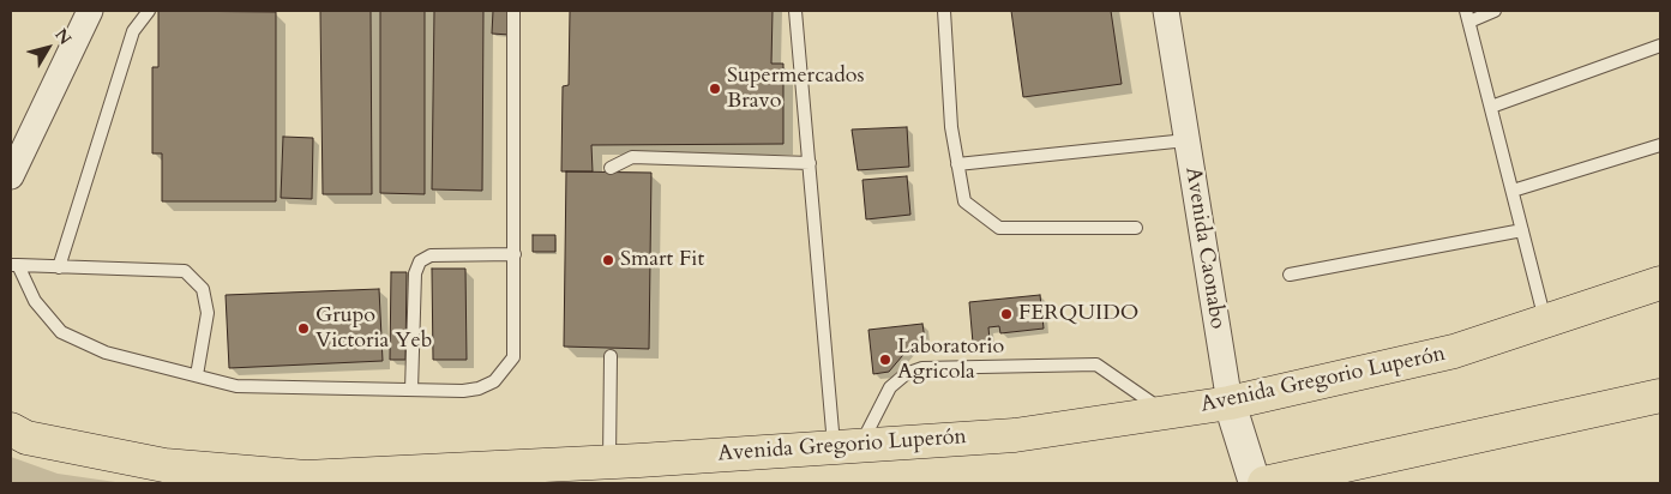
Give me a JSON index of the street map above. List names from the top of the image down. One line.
{"streets":{"main road":["Avenida Gregorio Luperón"],"street":["Avenida Caonabo"]},"crossings":[["Avenida Caonabo","Avenida Gregorio Luperón"]],"places":["Supermercados Bravo","Smart Fit","FERQUIDO","Grupo Victoria Yeb","Laboratorio Agricola"],"north":"top right"}
